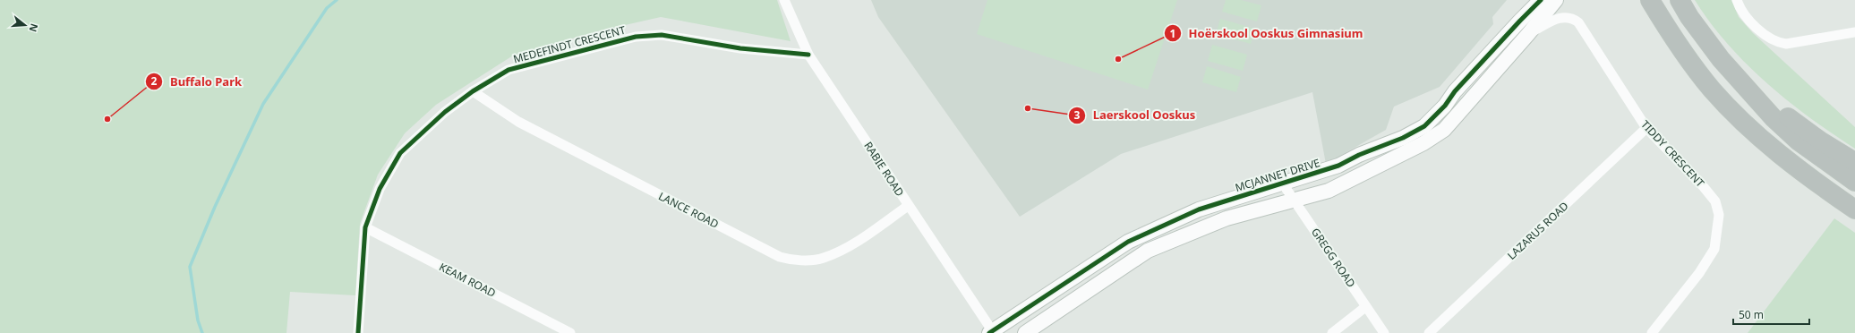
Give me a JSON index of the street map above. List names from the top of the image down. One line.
{"streets":{"street":["MEDEFINDT CRESCENT","TIDDY CRESCENT","RABIE ROAD","MCJANNET DRIVE","LANCE ROAD","LAZARUS ROAD","GREGG ROAD","KEAM ROAD"]},"crossings":[["MEDEFINDT CRESCENT","RABIE ROAD"],["MEDEFINDT CRESCENT","LANCE ROAD"],["MEDEFINDT CRESCENT","KEAM ROAD"],["TIDDY CRESCENT","MCJANNET DRIVE"],["TIDDY CRESCENT","LAZARUS ROAD"],["RABIE ROAD","MCJANNET DRIVE"],["RABIE ROAD","LANCE ROAD"],["MCJANNET DRIVE","GREGG ROAD"]],"places":["Hoërskool Ooskus Gimnasium","Laerskool Ooskus","Buffalo Park"],"scale_bar":"50 m","north":"right"}
